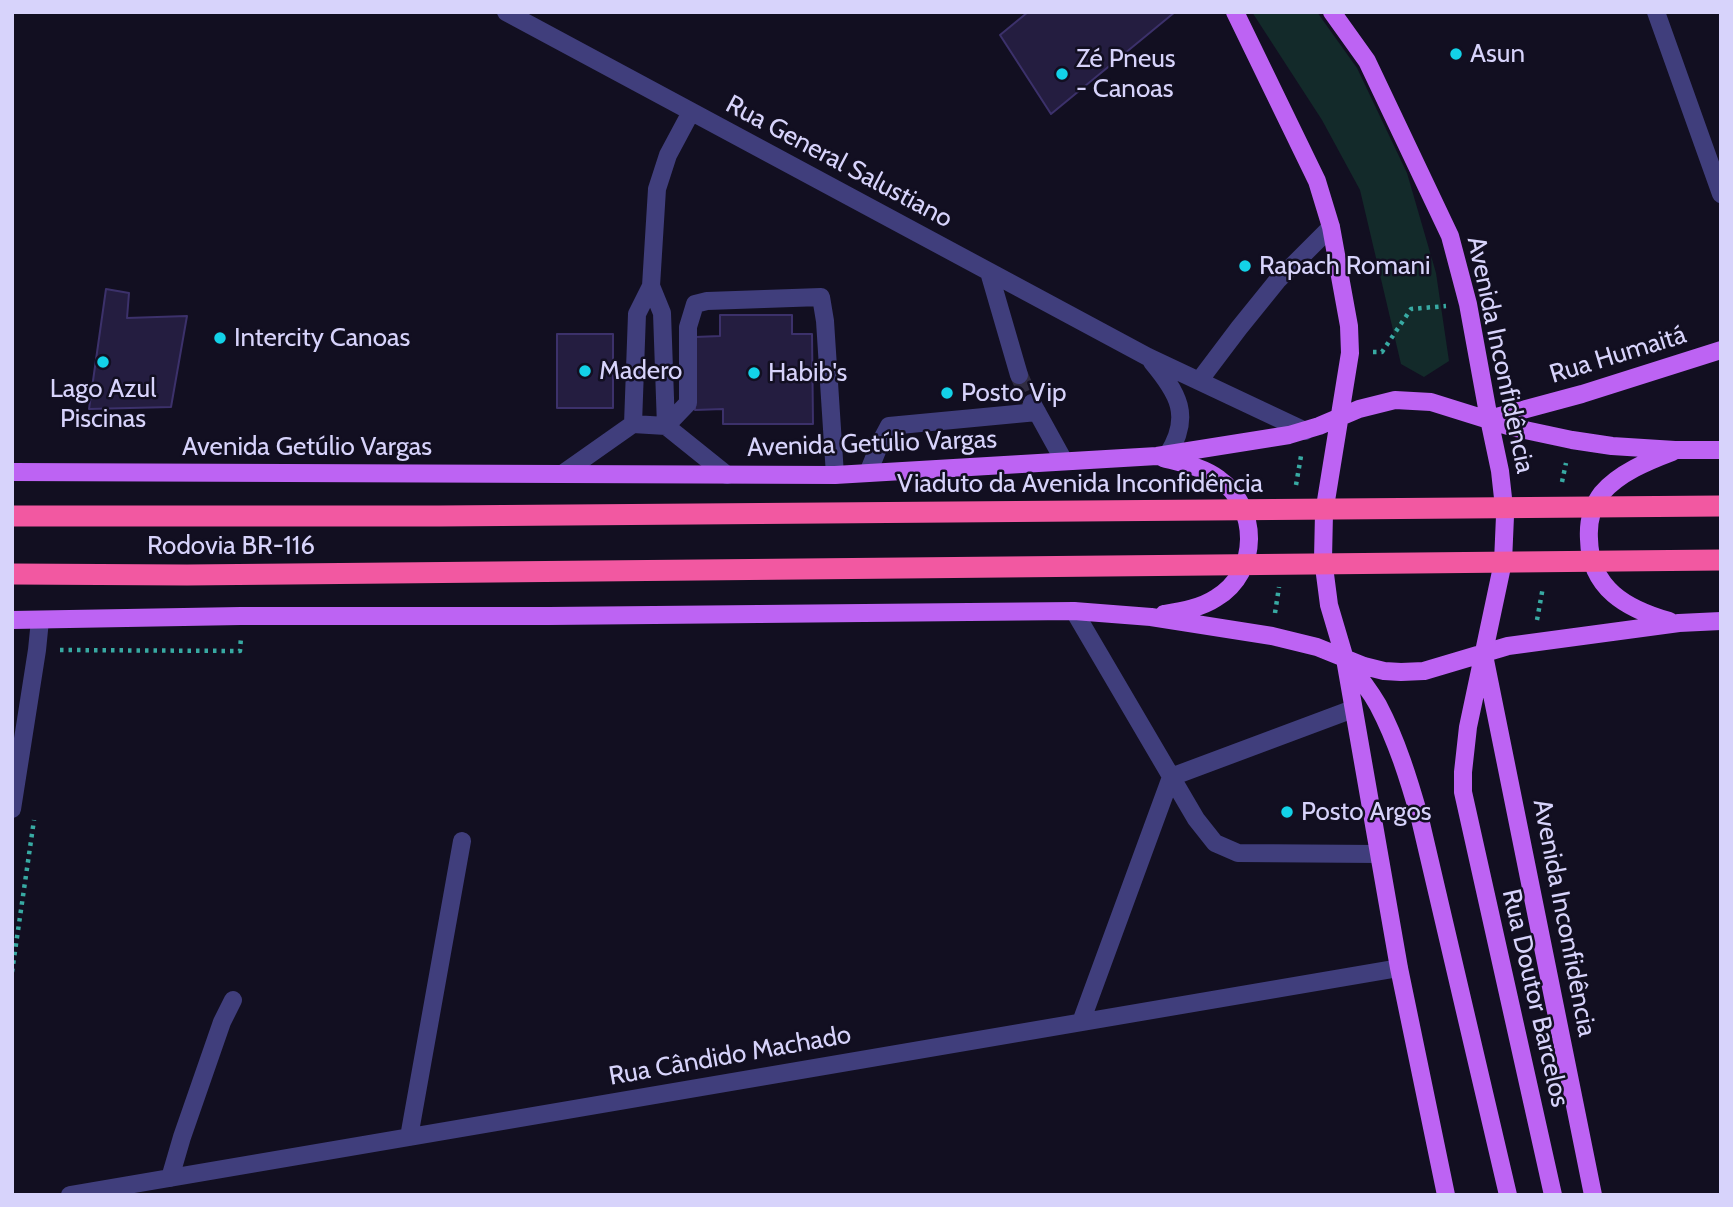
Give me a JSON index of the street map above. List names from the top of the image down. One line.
{"streets":{"highway":["Viaduto da Avenida Inconfidência","Rodovia BR-116"],"main road":["Avenida Inconfidência","Rua Humaitá","Avenida Getúlio Vargas","Rua Doutor Barcelos"],"street":["Rua General Salustiano","Rua Cândido Machado"]},"crossings":[["Rua General Salustiano","Avenida Getúlio Vargas"],["Avenida Inconfidência","Rua Humaitá"],["Avenida Inconfidência","Avenida Getúlio Vargas"],["Avenida Inconfidência","Rua Doutor Barcelos"],["Rua Humaitá","Avenida Getúlio Vargas"],["Viaduto da Avenida Inconfidência","Rodovia BR-116"]],"places":["Asun","Zé Pneus - Canoas","Rapach Romani","Intercity Canoas","Lago Azul Piscinas","Madero","Habib's","Posto Vip","Posto Argos"]}
